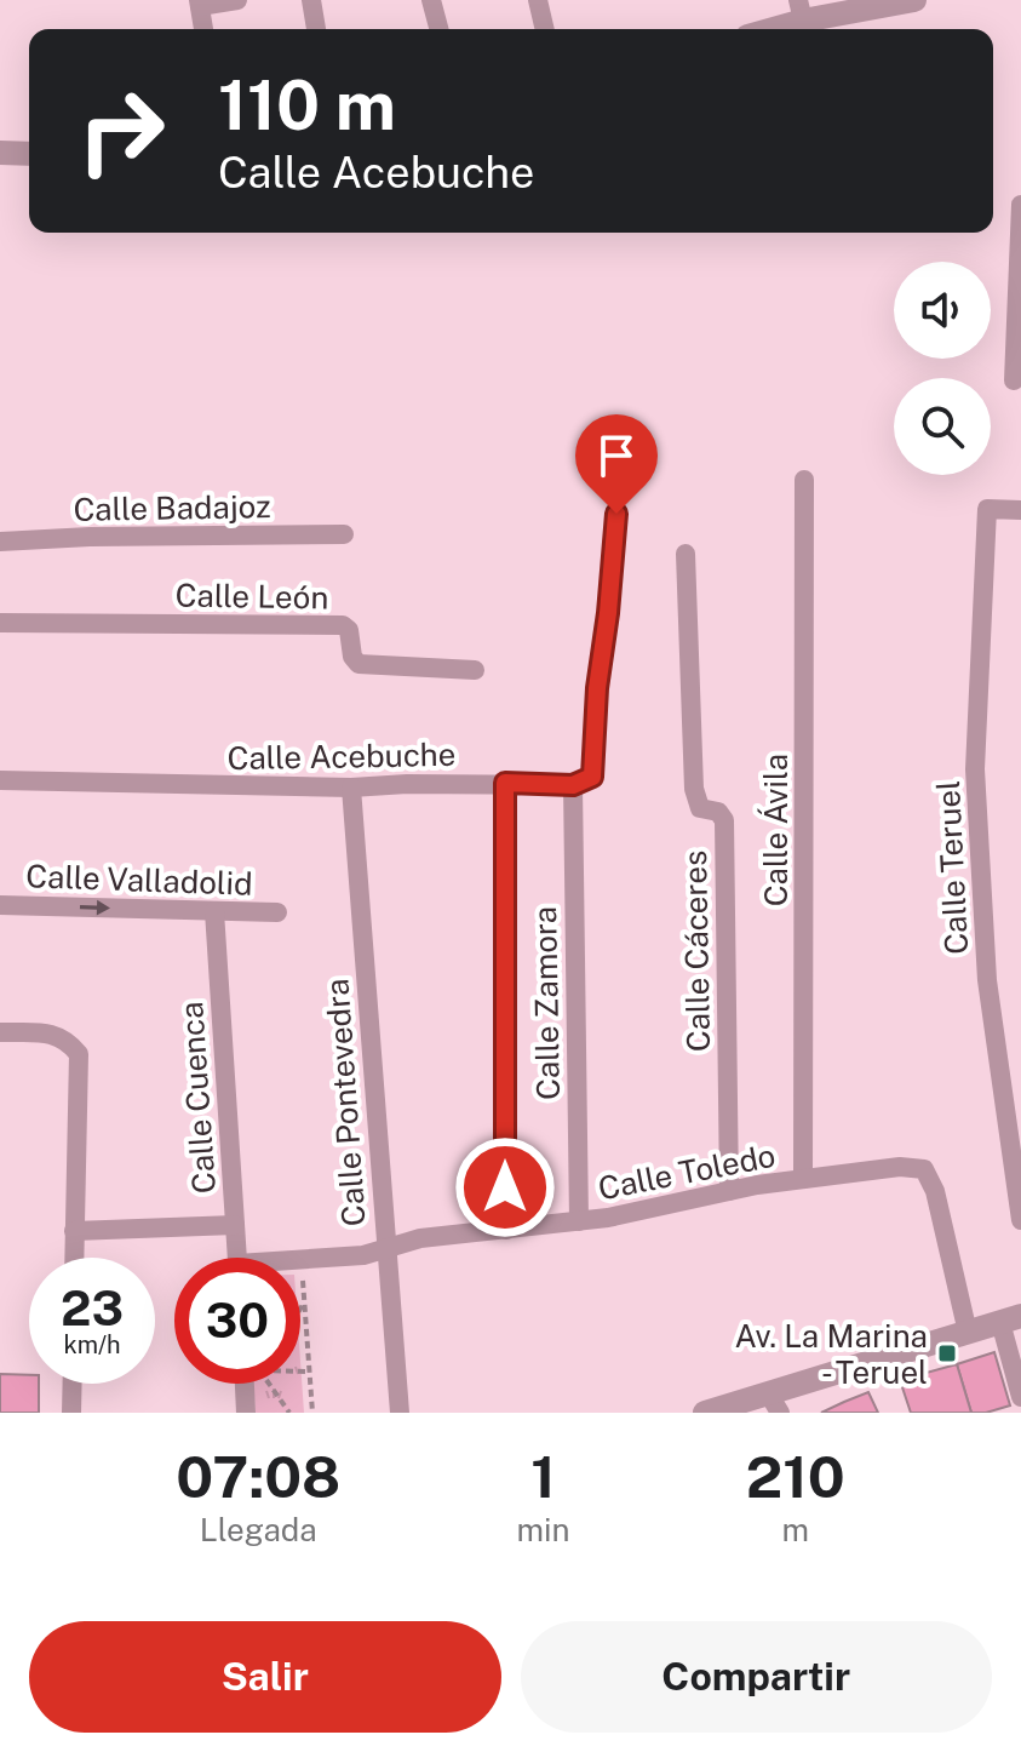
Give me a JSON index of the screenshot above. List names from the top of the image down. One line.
{"streets":{"street":["Calle Badajoz","Calle León","Calle Acebuche","Calle Ávila","Calle Teruel","Calle Valladolid","Calle Cáceres","Calle Zamora","Calle Cuenca","Calle Pontevedra","Calle Toledo"]},"crossings":[["Calle Acebuche","Calle Zamora"],["Calle Acebuche","Calle Pontevedra"],["Calle Ávila","Calle Toledo"],["Calle Valladolid","Calle Cuenca"],["Calle Cáceres","Calle Toledo"],["Calle Zamora","Calle Toledo"],["Calle Pontevedra","Calle Toledo"]],"one_way":["Calle Valladolid"],"places":{"transit":["Av. La Marina - Teruel"]},"page":{"turn":["110 m","Calle Acebuche"],"speed":"23 km/h","limit":"30","eta":["07:08","Llegada","1","min","210","m"],"buttons":["Salir","Compartir"]}}
